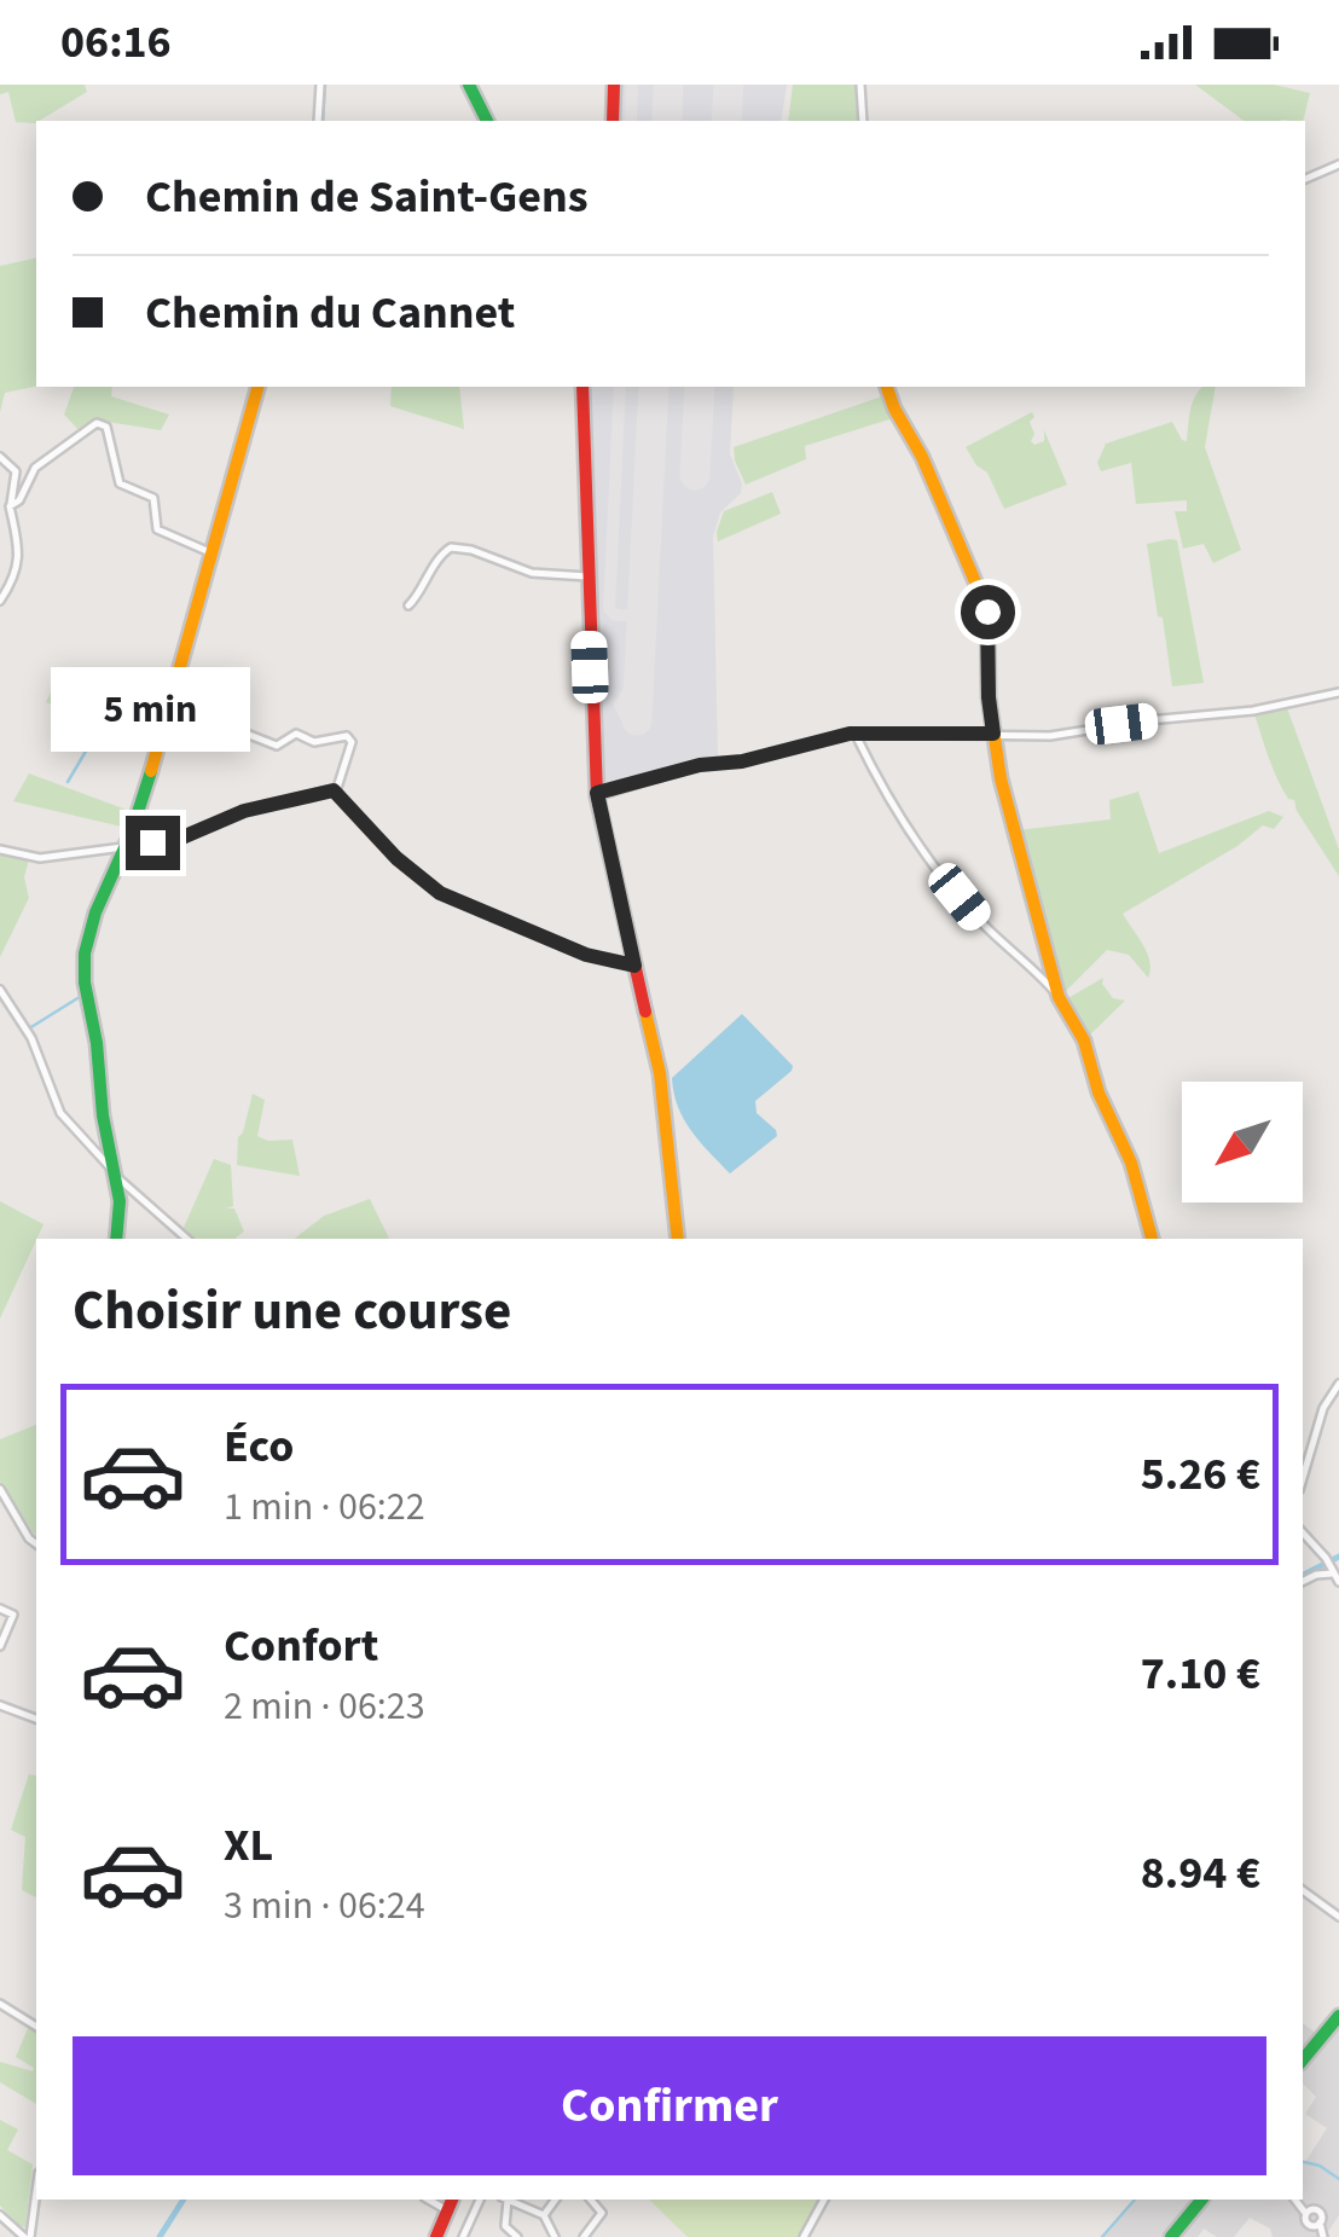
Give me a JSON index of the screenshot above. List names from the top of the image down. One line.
{"north":"bottom left","page":{"status":"06:16","banner":["Chemin de Saint-Gens","Chemin du Cannet"],"bubble":"5 min","heading":"Choisir une course","list":[{"name":"Éco","note":"1 min · 06:22","value":"5.26 €"},{"name":"Confort","note":"2 min · 06:23","value":"7.10 €"},{"name":"XL","note":"3 min · 06:24","value":"8.94 €"}],"buttons":"Confirmer"}}
